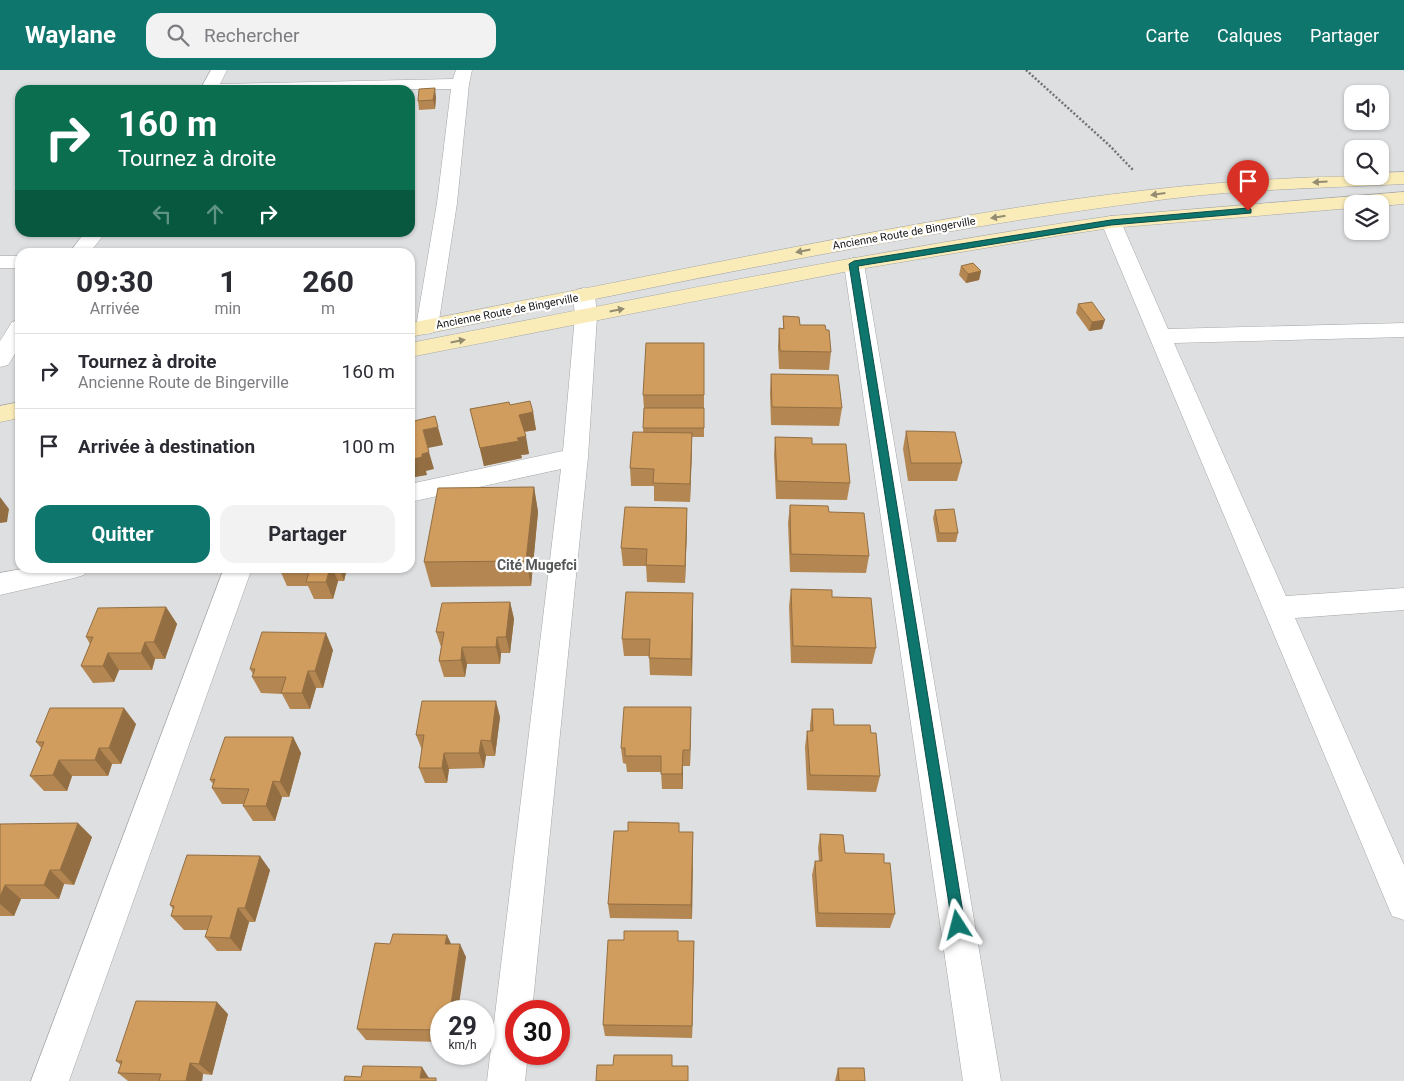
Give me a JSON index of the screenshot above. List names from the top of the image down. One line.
{"streets":{"street":["Ancienne Route de Bingerville"]},"districts":["Cité Mugefci"],"page":{"header":"Waylane","search":"Rechercher","nav":["Carte","Calques","Partager"],"turn":["160 m","Tournez à droite"],"eta":["09:30","Arrivée","1","min","260","m"],"list":[{"name":"Tournez à droite","note":"Ancienne Route de Bingerville","value":"160 m"},{"name":"Arrivée à destination","value":"100 m"}],"buttons":["Quitter","Partager"],"speed":"29 km/h","limit":"30"}}
